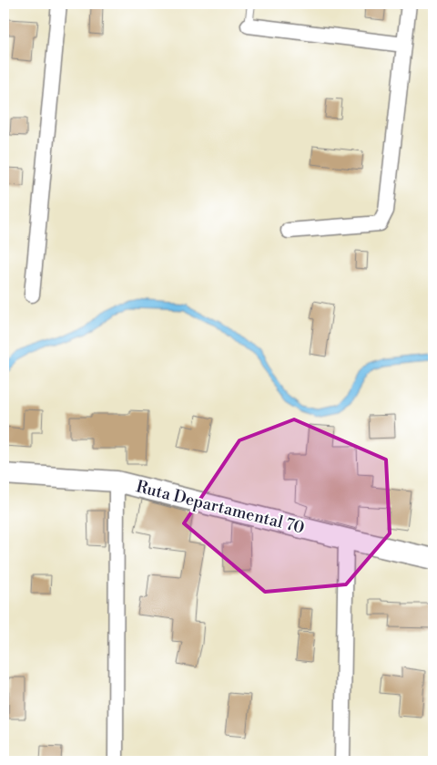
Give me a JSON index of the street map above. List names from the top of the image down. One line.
{"streets":{"main road":["Ruta Departamental 70"]}}
